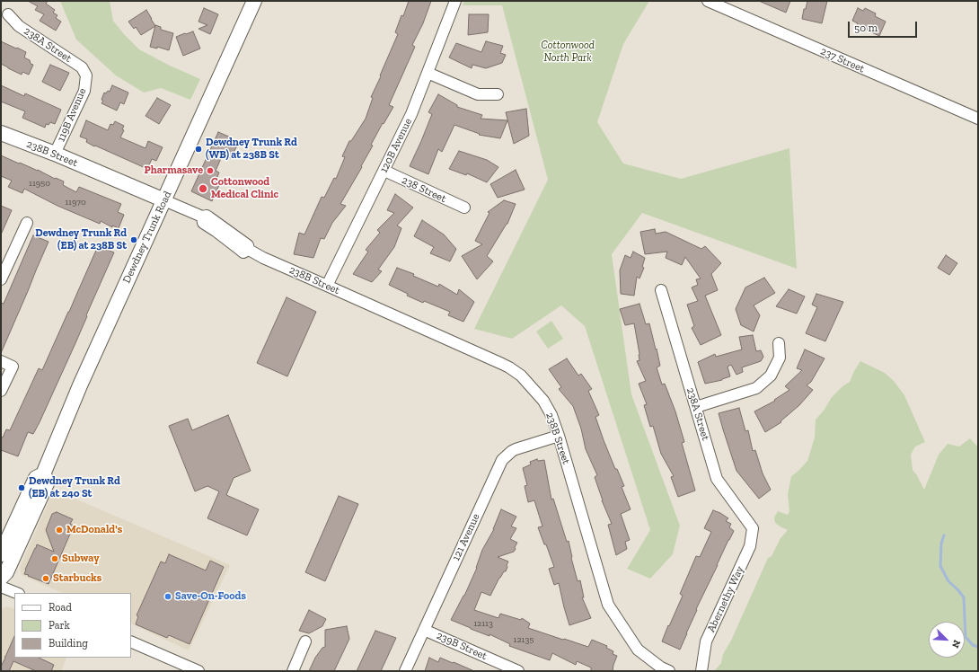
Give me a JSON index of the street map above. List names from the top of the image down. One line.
{"streets":{"main road":["238B Street","Dewdney Trunk Road"],"street":["238A Street","237 Street","119B Avenue","120B Avenue","238 Street","121 Avenue","Abernethy Way","239B Street"]},"crossings":[["238A Street","119B Avenue"],["238A Street","Abernethy Way"],["119B Avenue","238B Street"],["120B Avenue","238B Street"],["120B Avenue","238 Street"],["238B Street","Dewdney Trunk Road"],["238B Street","121 Avenue"],["121 Avenue","239B Street"]],"parks":["Cottonwood North Park"],"places":["Dewdney Trunk Rd (WB) at 238B St","Pharmasave","Cottonwood Medical Clinic","Dewdney Trunk Rd (EB) at 238B St","Dewdney Trunk Rd (EB) at 240 St","McDonald's","Subway","Starbucks","Save-On-Foods"],"house_numbers":["11950","11970","12113","12135"],"legend":["Road","Park","Building"],"scale_bar":"50 m","north":"bottom right"}
